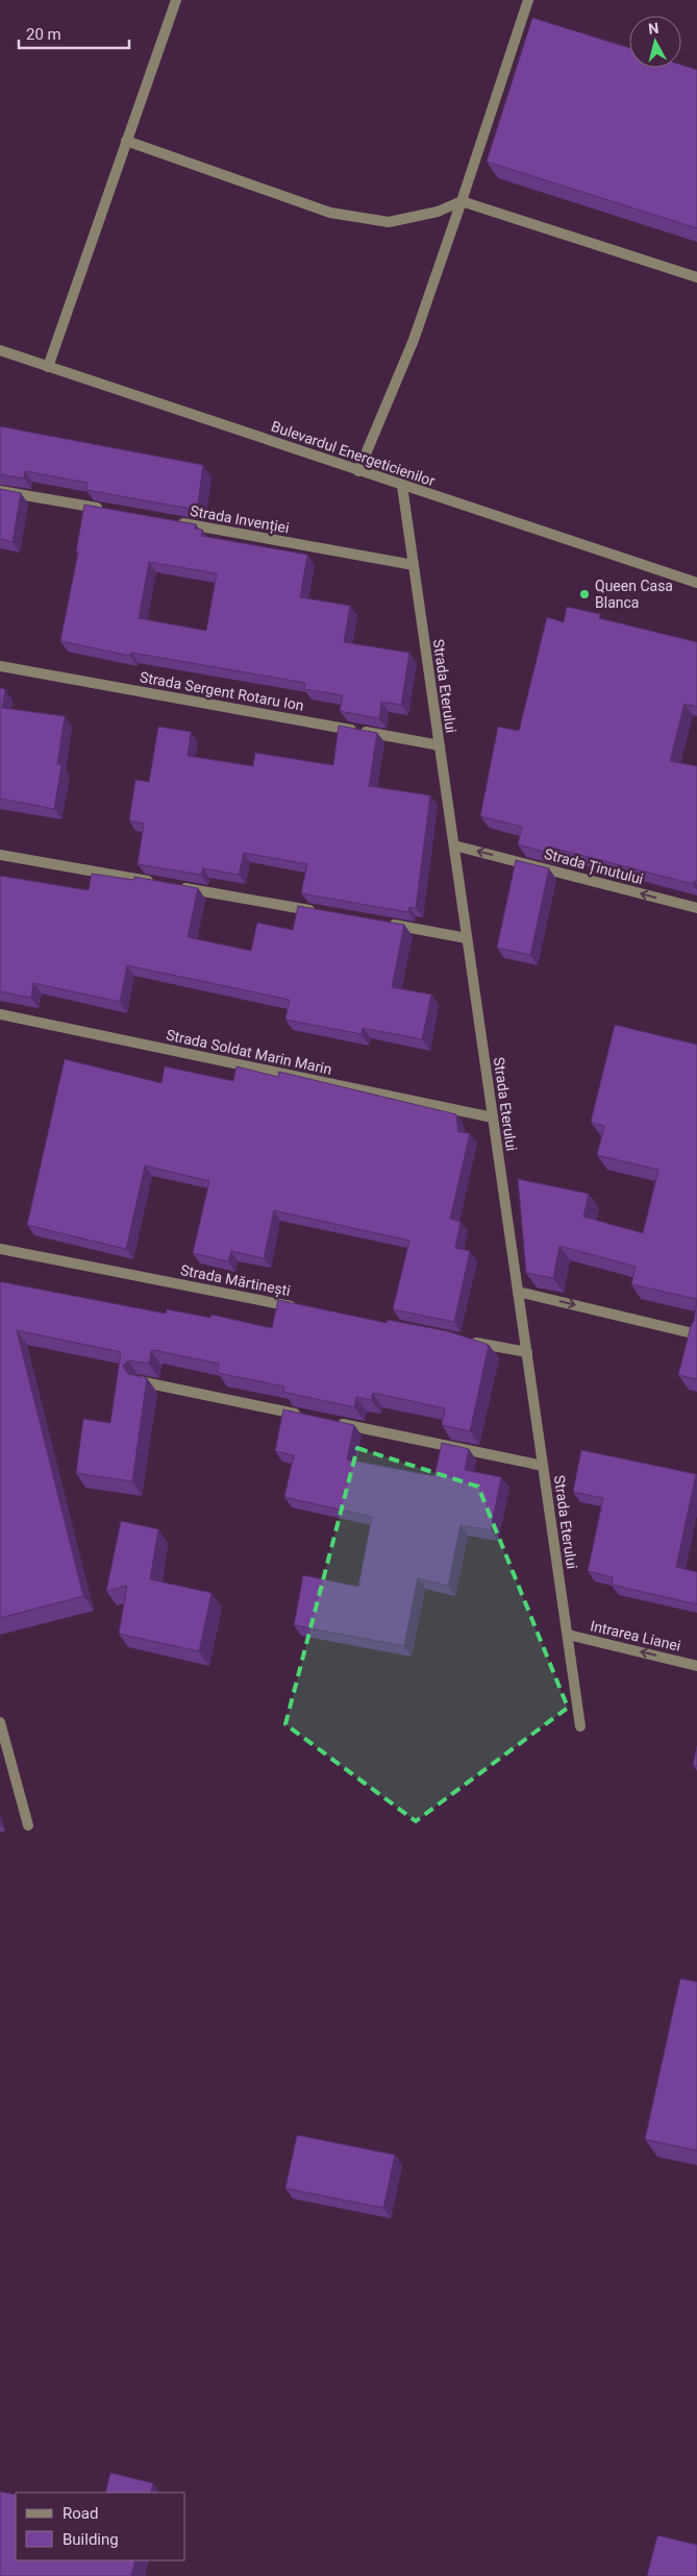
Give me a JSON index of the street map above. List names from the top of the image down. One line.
{"streets":{"street":["Bulevardul Energeticienilor","Strada Invenției","Strada Eterului","Strada Sergent Rotaru Ion","Strada Ținutului","Strada Soldat Marin Marin","Strada Mărtinești","Intrarea Lianei"]},"crossings":[["Bulevardul Energeticienilor","Strada Eterului"],["Strada Invenției","Strada Eterului"],["Strada Eterului","Strada Sergent Rotaru Ion"],["Strada Eterului","Strada Ținutului"],["Strada Eterului","Strada Soldat Marin Marin"],["Strada Eterului","Intrarea Lianei"]],"one_way":["Strada Ținutului","Intrarea Lianei"],"places":["Queen Casa Blanca"],"legend":["Road","Building"],"scale_bar":"20 m","north":"top"}
